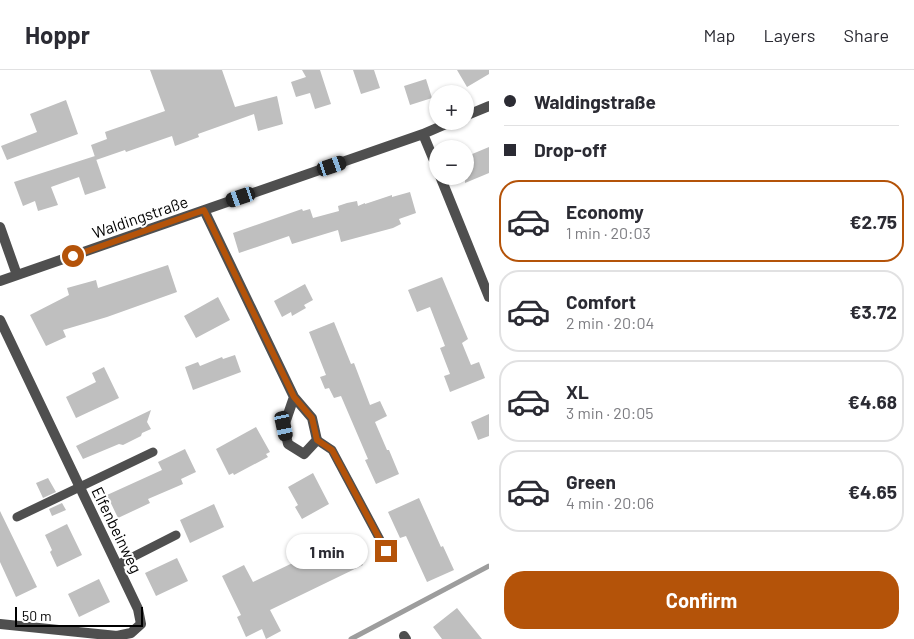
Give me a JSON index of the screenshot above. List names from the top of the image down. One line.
{"streets":{"street":["Waldingstraße","Elfenbeinweg"]},"scale_bar":"50 m","page":{"header":"Hoppr","nav":["Map","Layers","Share"],"banner":["Waldingstraße","Drop-off"],"map_buttons":["+","−"],"list":[{"name":"Economy","note":"1 min · 20:03","value":"€2.75"},{"name":"Comfort","note":"2 min · 20:04","value":"€3.72"},{"name":"XL","note":"3 min · 20:05","value":"€4.68"},{"name":"Green","note":"4 min · 20:06","value":"€4.65"}],"bubble":"1 min","buttons":"Confirm","scale":"50 m"}}
